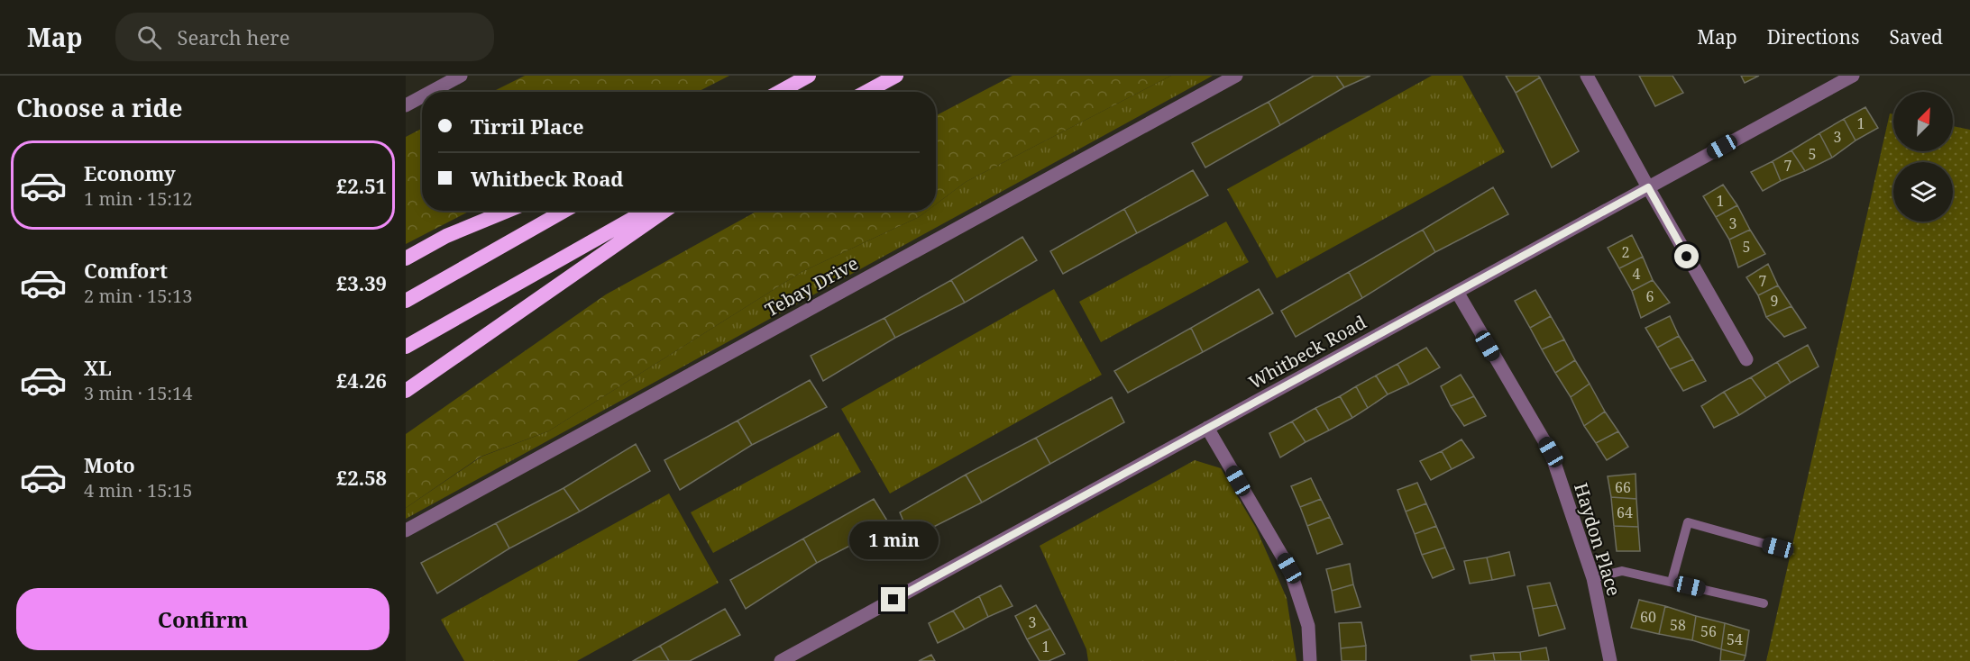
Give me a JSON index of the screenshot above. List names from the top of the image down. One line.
{"streets":{"street":["Tebay Drive","Whitbeck Road","Haydon Place"]},"crossings":[["Whitbeck Road","Haydon Place"]],"house_numbers":["1","3","5","7","1","3","5","2","4","7","6","9","66","64","60","3","58","56","54","1"],"north":"top right","page":{"header":"Map","search":"Search here","nav":["Map","Directions","Saved"],"heading":"Choose a ride","banner":["Tirril Place","Whitbeck Road"],"list":[{"name":"Economy","note":"1 min · 15:12","value":"£2.51"},{"name":"Comfort","note":"2 min · 15:13","value":"£3.39"},{"name":"XL","note":"3 min · 15:14","value":"£4.26"},{"name":"Moto","note":"4 min · 15:15","value":"£2.58"}],"bubble":"1 min","buttons":"Confirm"}}
